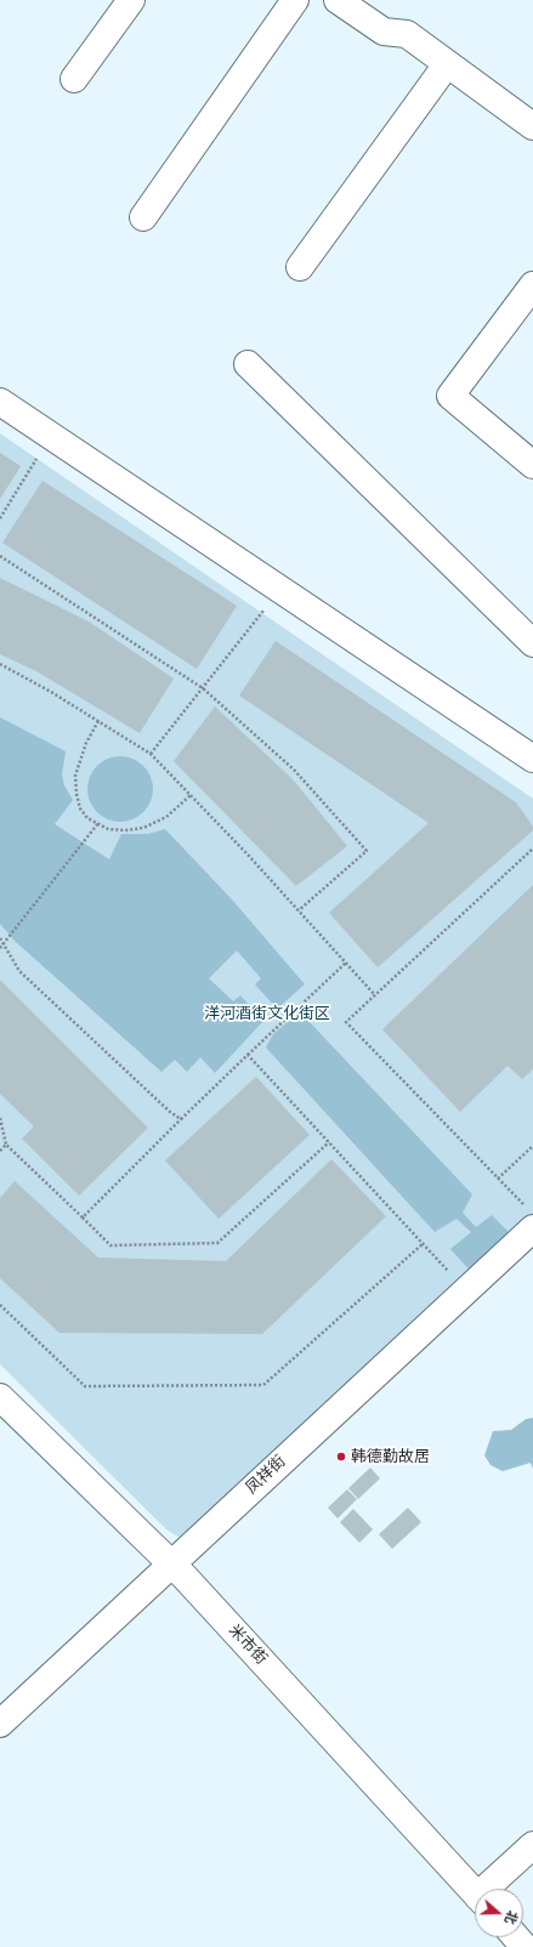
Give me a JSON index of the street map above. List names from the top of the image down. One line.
{"streets":{"street":["凤祥街","米市街"]},"crossings":[["凤祥街","米市街"]],"parks":["洋河酒街文化街区"],"places":["韩德勤故居"],"north":"right"}
